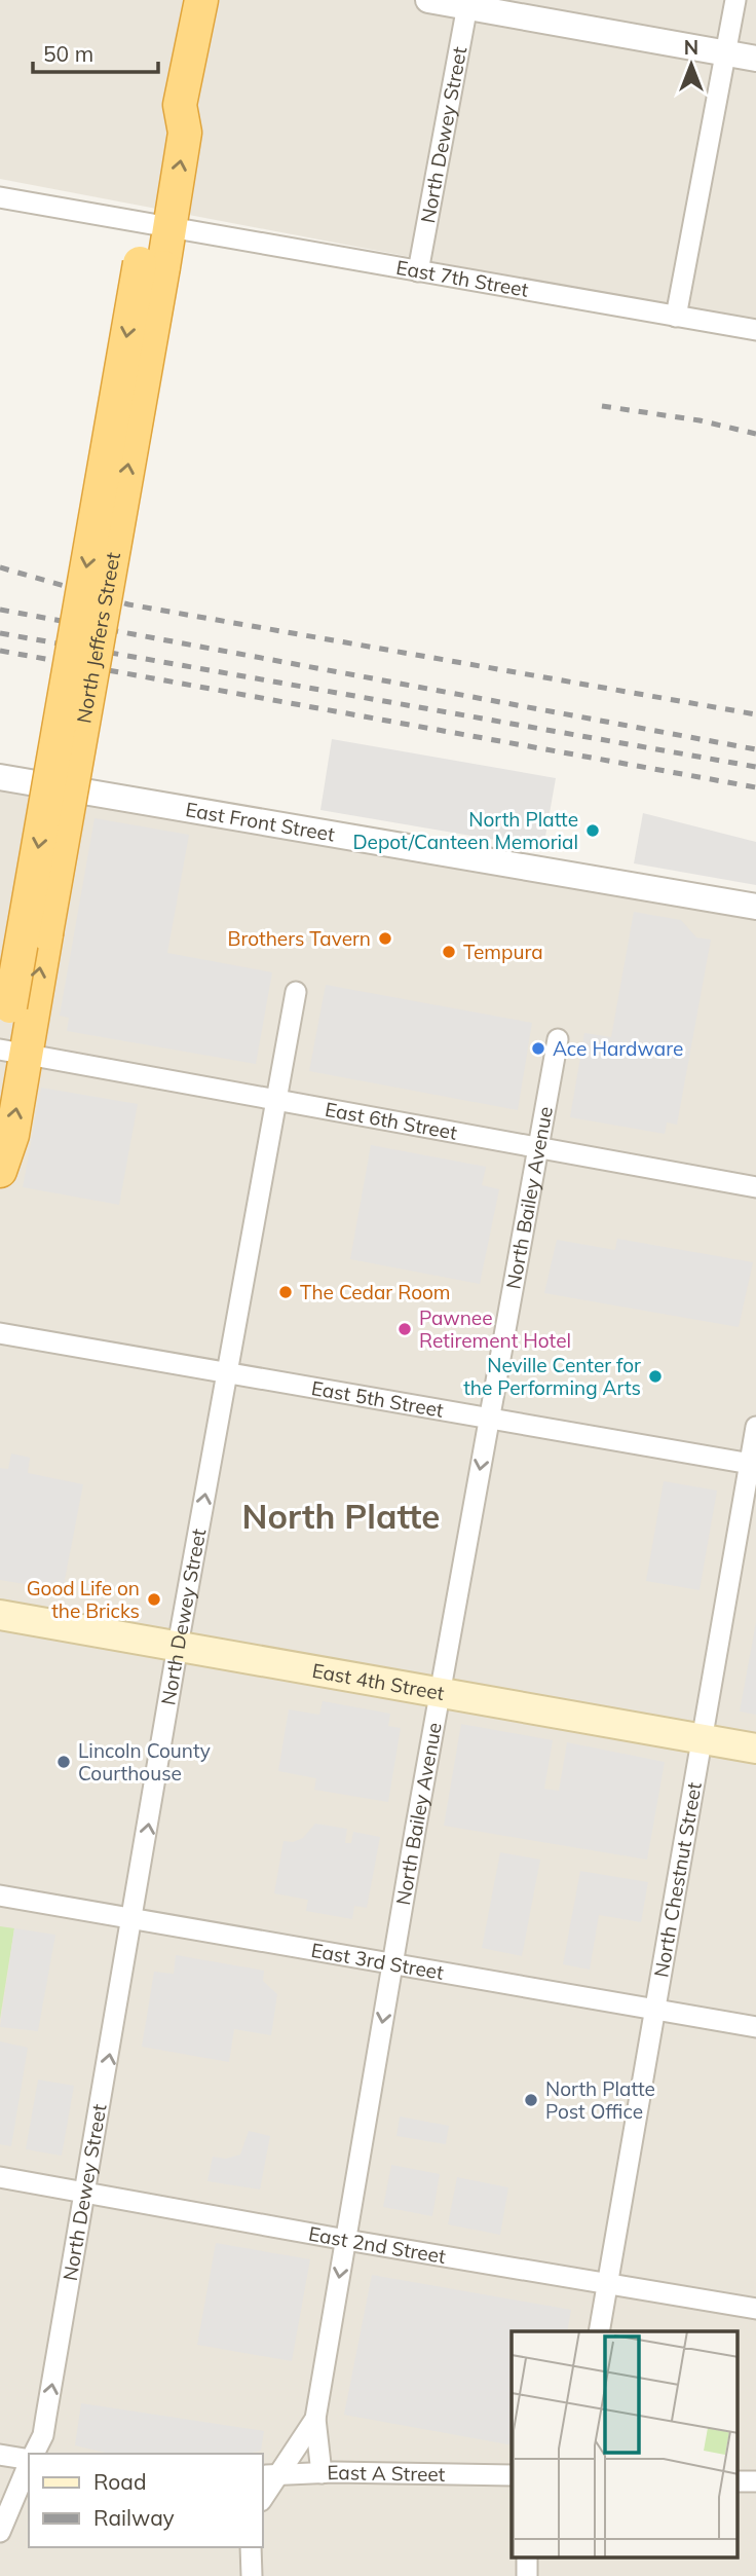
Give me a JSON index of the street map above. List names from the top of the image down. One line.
{"streets":{"highway":["North Jeffers Street"],"main road":["East 4th Street"],"street":["North Dewey Street","East 7th Street","East Front Street","East 6th Street","North Bailey Avenue","East 5th Street","North Chestnut Street","East 3rd Street","East 2nd Street","East A Street"]},"crossings":[["North Dewey Street","East 7th Street"],["North Dewey Street","East 6th Street"],["North Dewey Street","East 5th Street"],["North Dewey Street","East 4th Street"],["North Dewey Street","East 3rd Street"],["North Dewey Street","East 2nd Street"],["East 7th Street","North Jeffers Street"],["North Jeffers Street","East 6th Street"],["East 6th Street","North Bailey Avenue"],["North Bailey Avenue","East 5th Street"],["North Bailey Avenue","East 4th Street"],["North Bailey Avenue","East 3rd Street"],["North Bailey Avenue","East 2nd Street"],["North Bailey Avenue","East A Street"],["East 5th Street","North Chestnut Street"],["East 4th Street","North Chestnut Street"],["North Chestnut Street","East 3rd Street"],["North Chestnut Street","East 2nd Street"]],"one_way":["North Dewey Street","North Bailey Avenue"],"districts":["North Platte"],"places":["North Platte Depot/Canteen Memorial","Brothers Tavern","Tempura","Ace Hardware","The Cedar Room","Pawnee Retirement Hotel","Neville Center for the Performing Arts","Good Life on the Bricks","Lincoln County Courthouse","North Platte Post Office"],"legend":["Road","Railway"],"scale_bar":"50 m","north":"top"}
